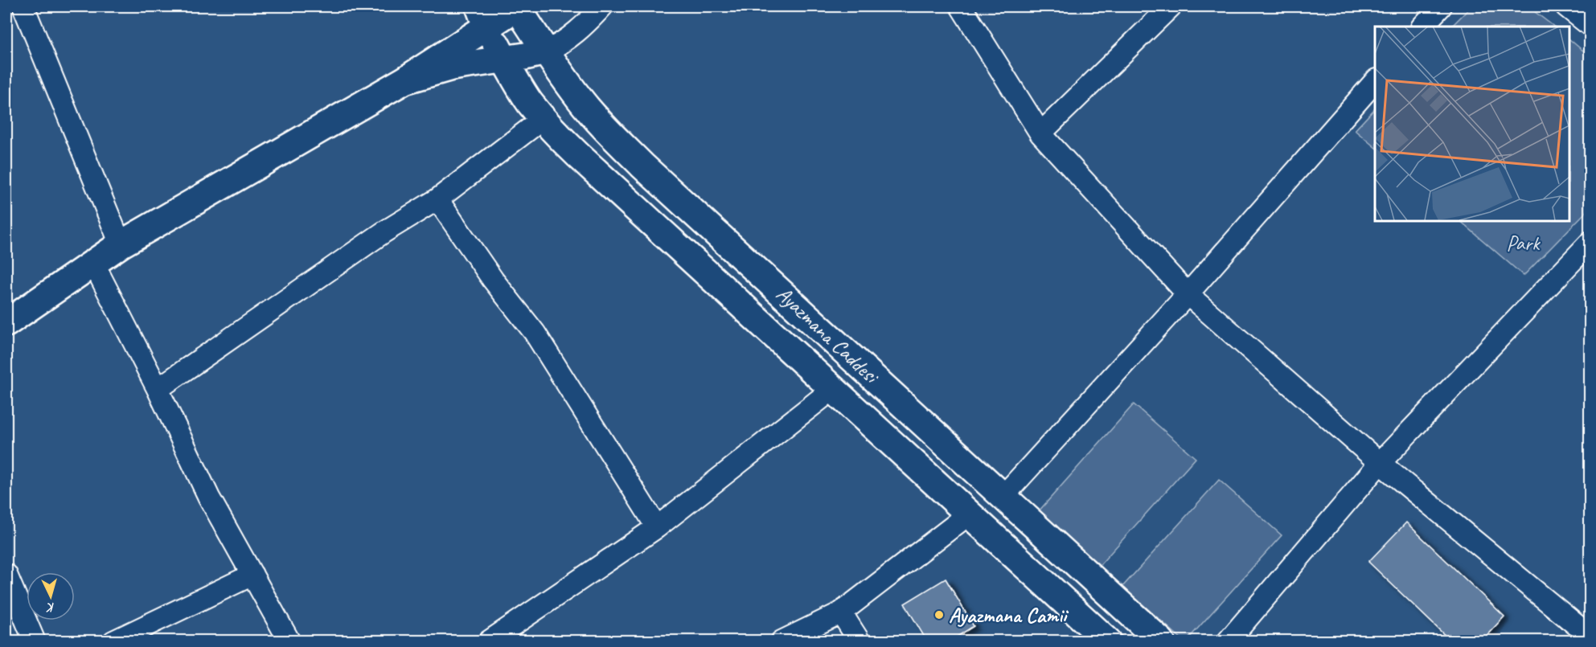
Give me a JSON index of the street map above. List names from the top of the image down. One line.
{"streets":{"main road":["Ayazmana Caddesi"]},"parks":["Park"],"places":["Ayazmana Camii"],"north":"bottom"}
